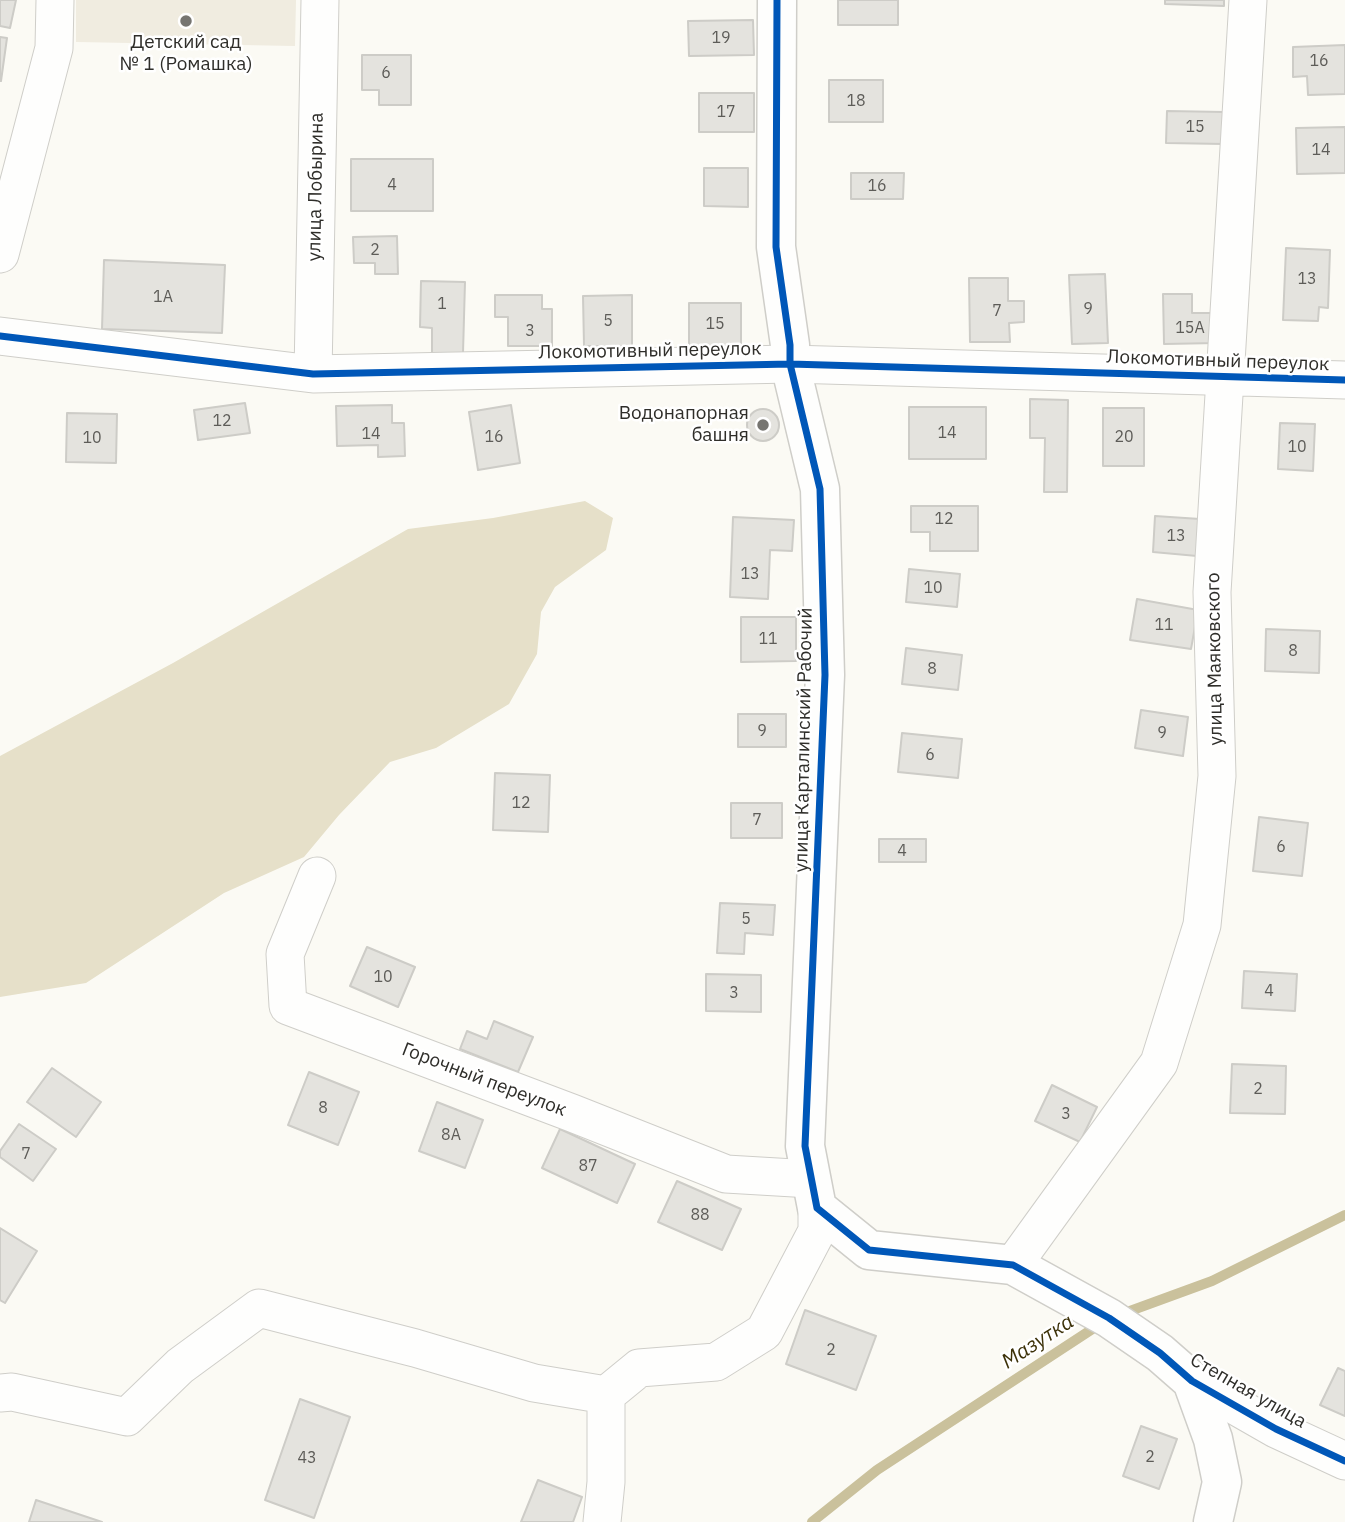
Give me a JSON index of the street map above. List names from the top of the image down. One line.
{"streets":{"street":["улица Лобырина","Локомотивный переулок","улица Маяковского","улица Карталинский Рабочий","Горочный переулок","Степная улица"]},"crossings":[["улица Лобырина","Локомотивный переулок"],["Локомотивный переулок","улица Маяковского"],["Локомотивный переулок","улица Карталинский Рабочий"],["улица Маяковского","Степная улица"],["улица Карталинский Рабочий","Горочный переулок"],["улица Карталинский Рабочий","Степная улица"],["Горочный переулок","Степная улица"]],"water":["Мазутка"],"places":["Детский сад № 1 (Ромашка)","Водонапорная башня"],"house_numbers":["19","16","6","18","17","15","14","4","16","2","13","1А","1","9","7","5","15","15А","3","12","14","14","16","20","10","10","12","13","13","10","11","11","8","8","9","9","6","12","7","6","4","5","10","4","3","2","8","3","8А","7","87","88","2","2","43"]}
